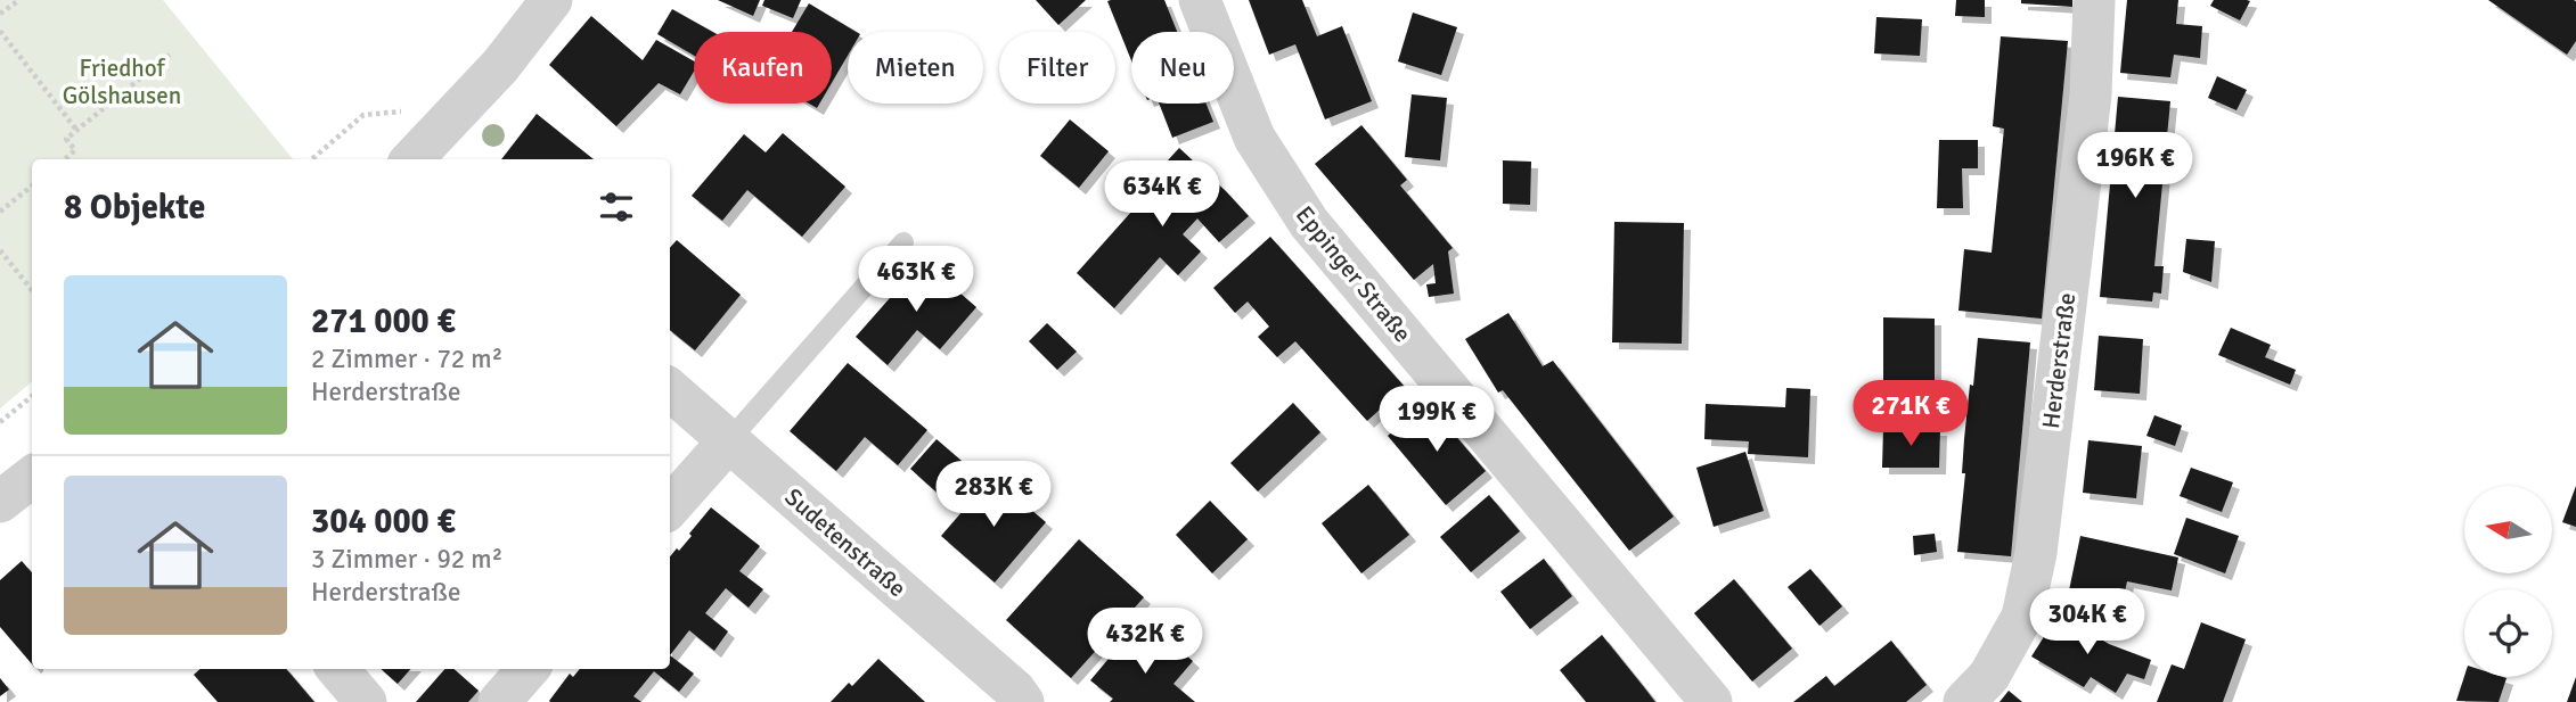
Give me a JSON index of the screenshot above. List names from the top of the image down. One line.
{"streets":{"street":["Eppinger Straße","Herderstraße","Sudetenstraße"]},"parks":["Friedhof Gölshausen"],"north":"left","page":{"chip":["Kaufen","Mieten","Filter","Neu"],"price":["196K €","634K €","463K €","271K €","199K €","283K €","304K €","432K €"],"heading":"8 Objekte","list":[{"name":"271 000 €","note":"2 Zimmer · 72 m² · Herderstraße"},{"name":"304 000 €","note":"3 Zimmer · 92 m² · Herderstraße"}]}}
